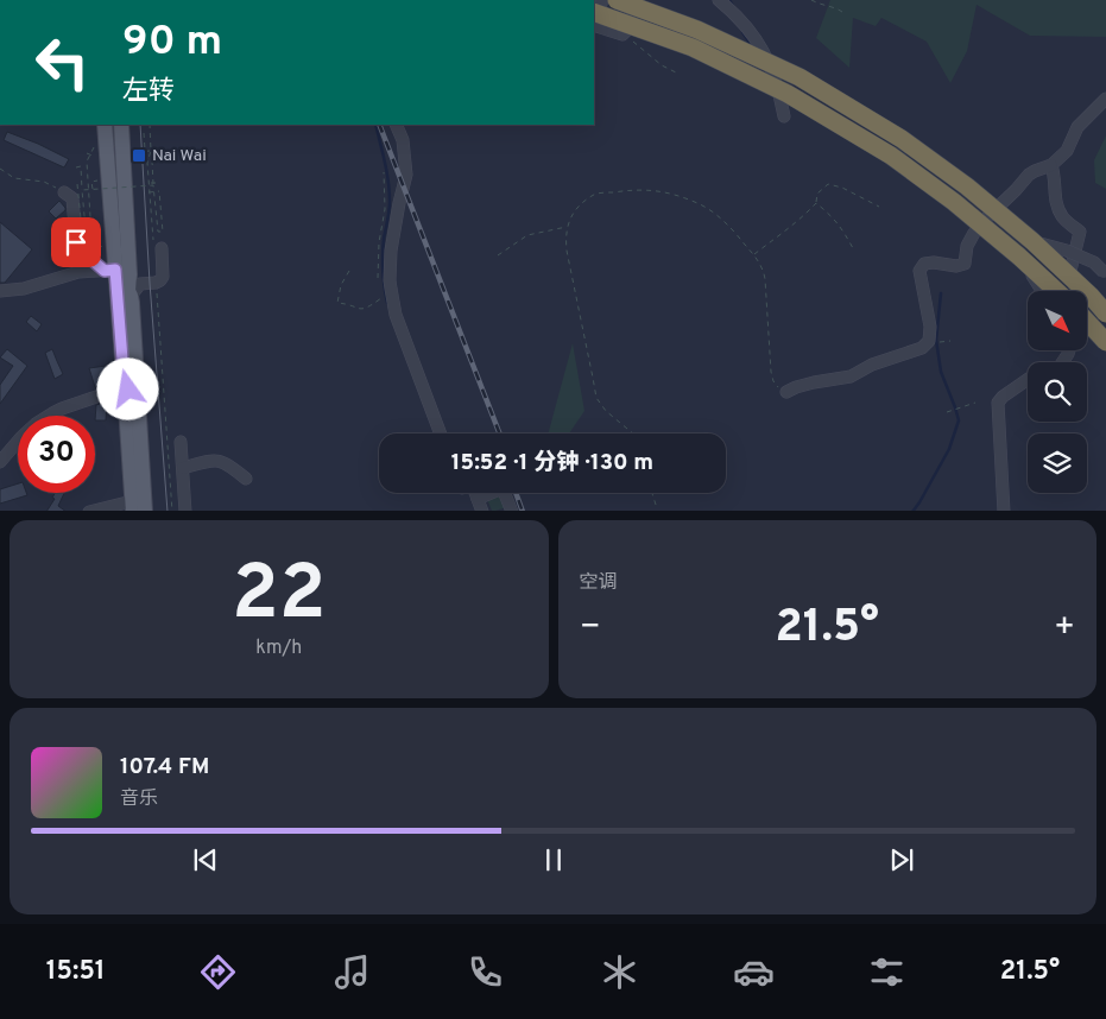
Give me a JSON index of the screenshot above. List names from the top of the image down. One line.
{"places":{"transit":["Nai Wai"]},"north":"bottom right","page":{"turn":["90 m","左转"],"limit":"30","trip":"15:52 · 1 分钟 · 130 m","tile":[["22","km/h"],"空调"],"heat":["−","21.5°","+"],"song":["107.4 FM","音乐"],"tabs":["15:51","21.5°"]}}
